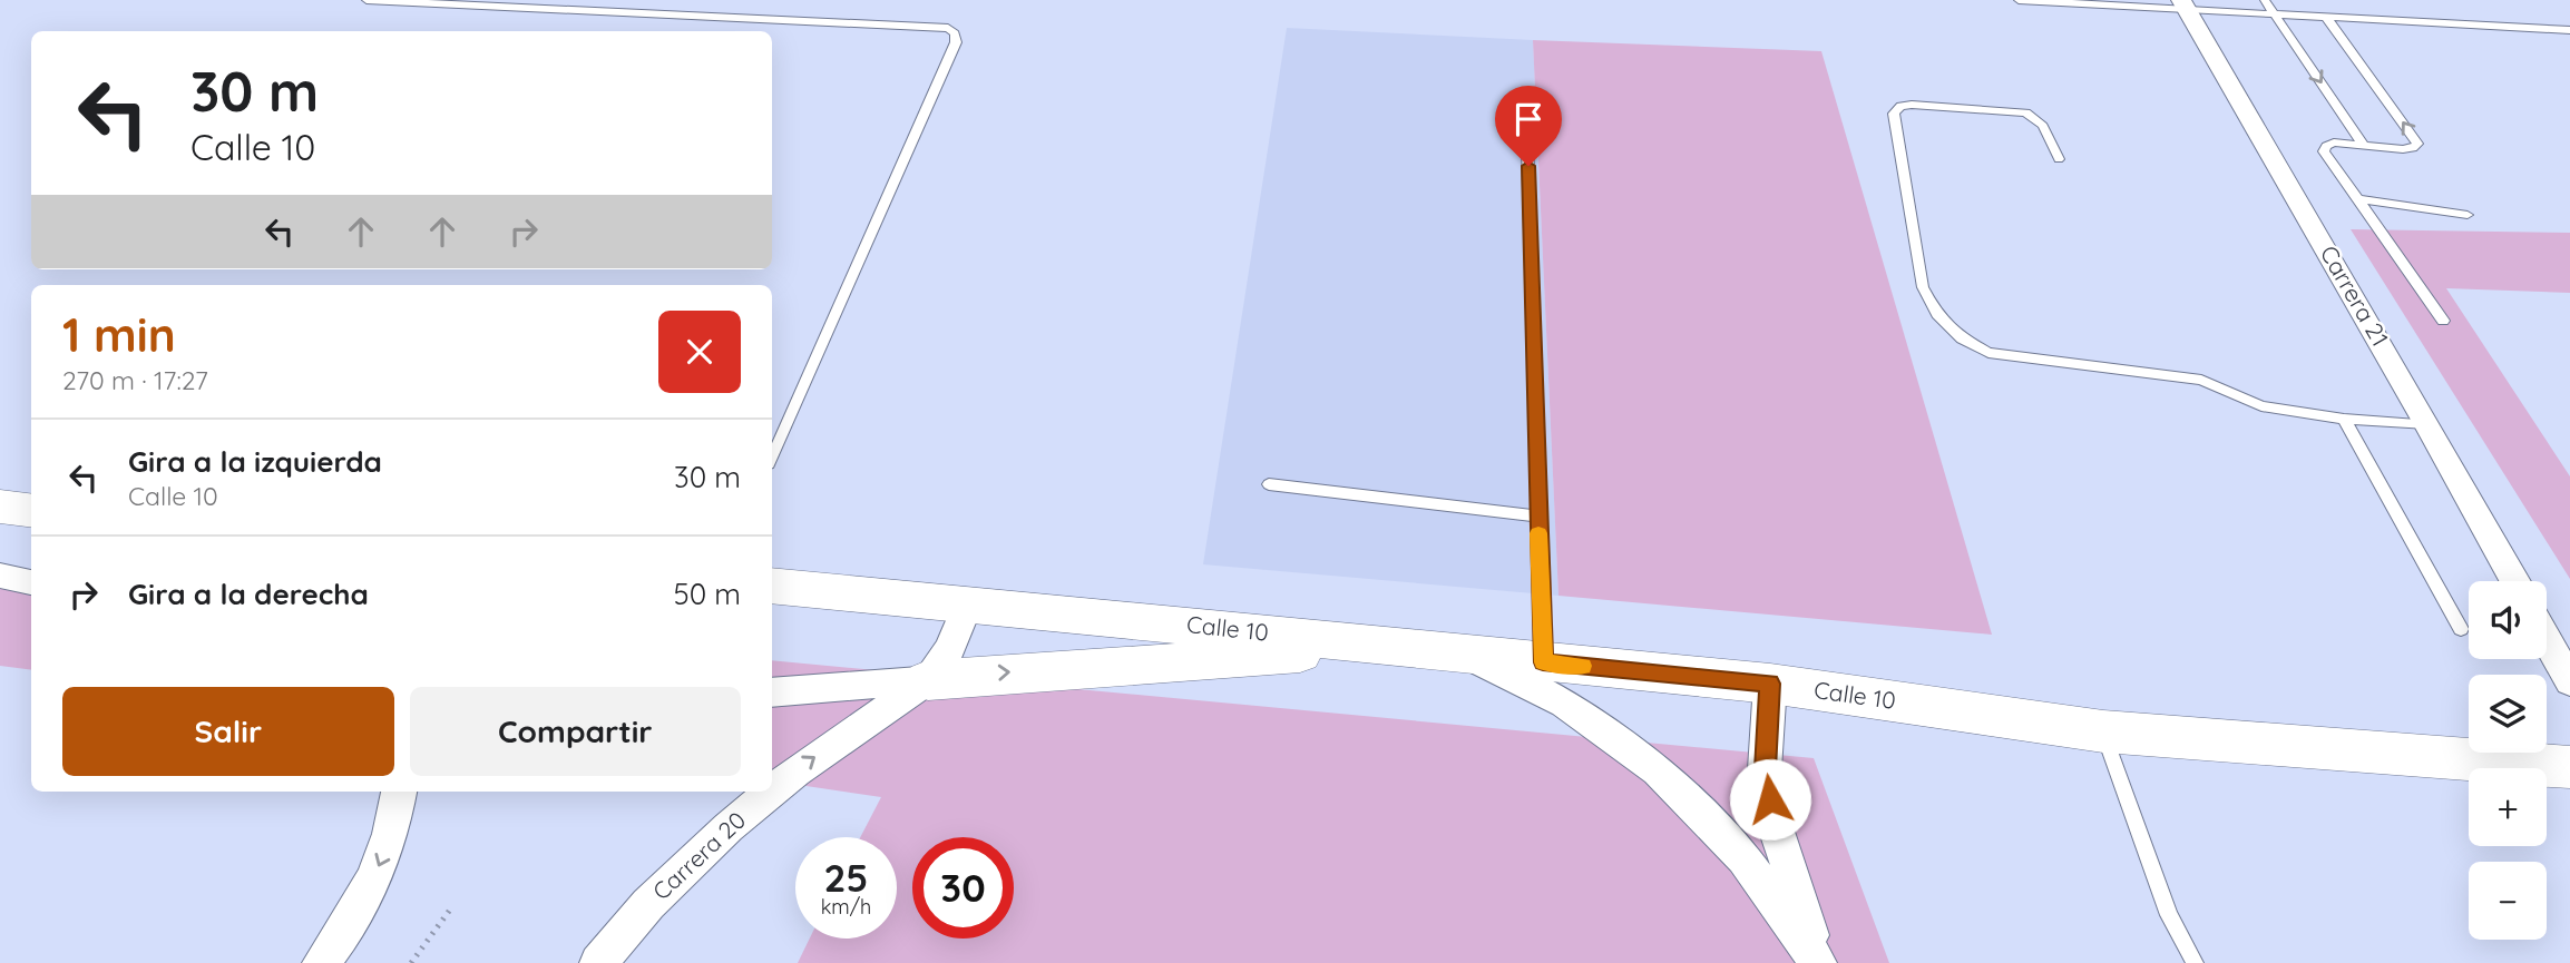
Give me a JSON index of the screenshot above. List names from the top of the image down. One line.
{"streets":{"main road":["Calle 10"],"street":["Carrera 21","Carrera 20"]},"one_way":["Carrera 20"],"page":{"turn":["30 m","Calle 10"],"heading":["1 min","270 m · 17:27"],"list":[{"name":"Gira a la izquierda","note":"Calle 10","value":"30 m"},{"name":"Gira a la derecha","value":"50 m"}],"map_buttons":["+","−"],"buttons":["Salir","Compartir"],"speed":"25 km/h","limit":"30"}}
